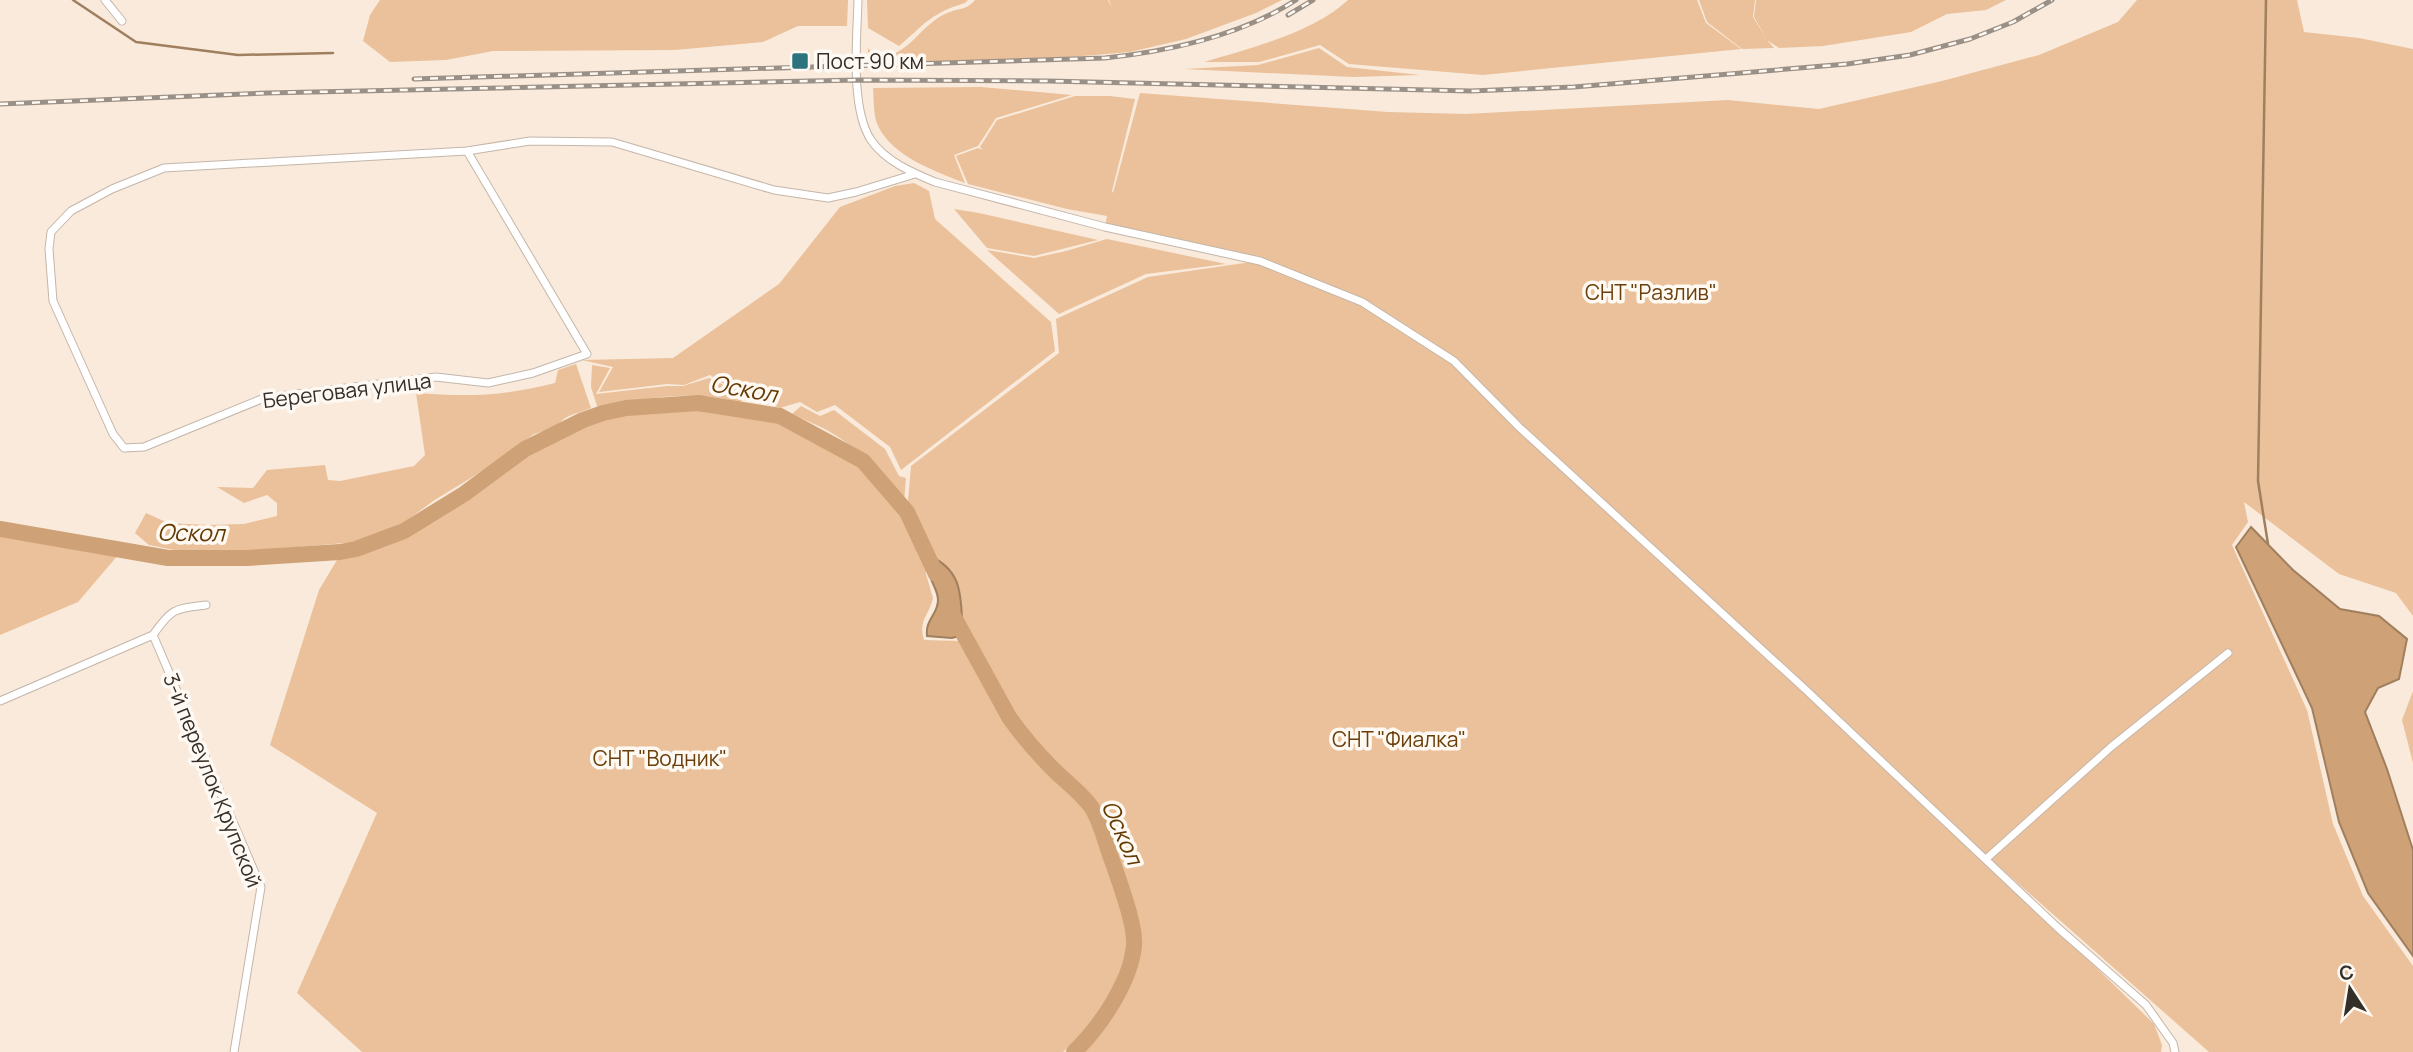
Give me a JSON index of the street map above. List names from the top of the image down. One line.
{"streets":{"street":["Береговая улица","3-й переулок Крупской"]},"water":["Оскол"],"parks":["СНТ \"Разлив\"","СНТ \"Фиалка\"","СНТ \"Водник\""],"places":{"transit":["Пост 90 км"]},"north":"top"}
